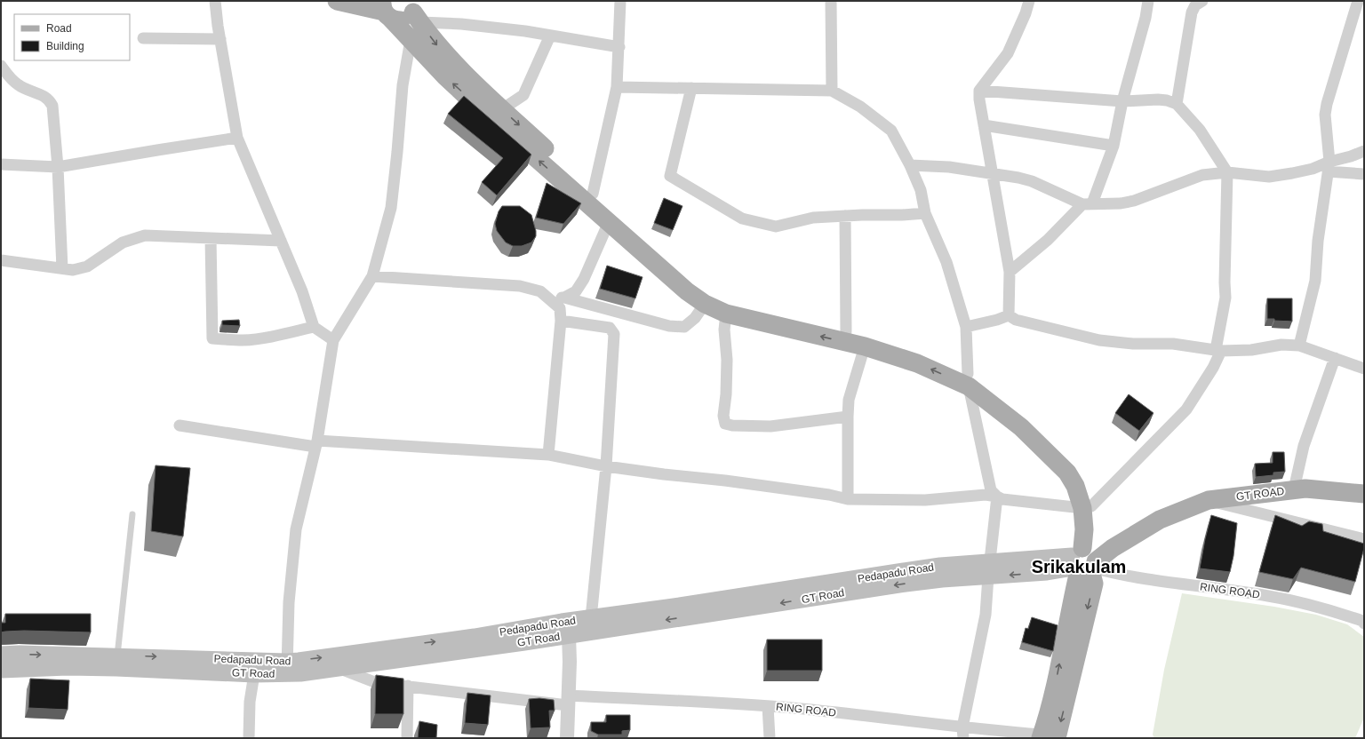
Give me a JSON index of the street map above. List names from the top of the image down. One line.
{"streets":{"main road":["GT ROAD","Pedapadu Road","GT Road"],"street":["RING ROAD"]},"crossings":[["GT ROAD","RING ROAD"],["GT ROAD","GT Road"],["Pedapadu Road","GT Road"],["RING ROAD","GT Road"]],"one_way":["Pedapadu Road","GT Road"],"districts":["Srikakulam"],"legend":["Road","Building"]}
